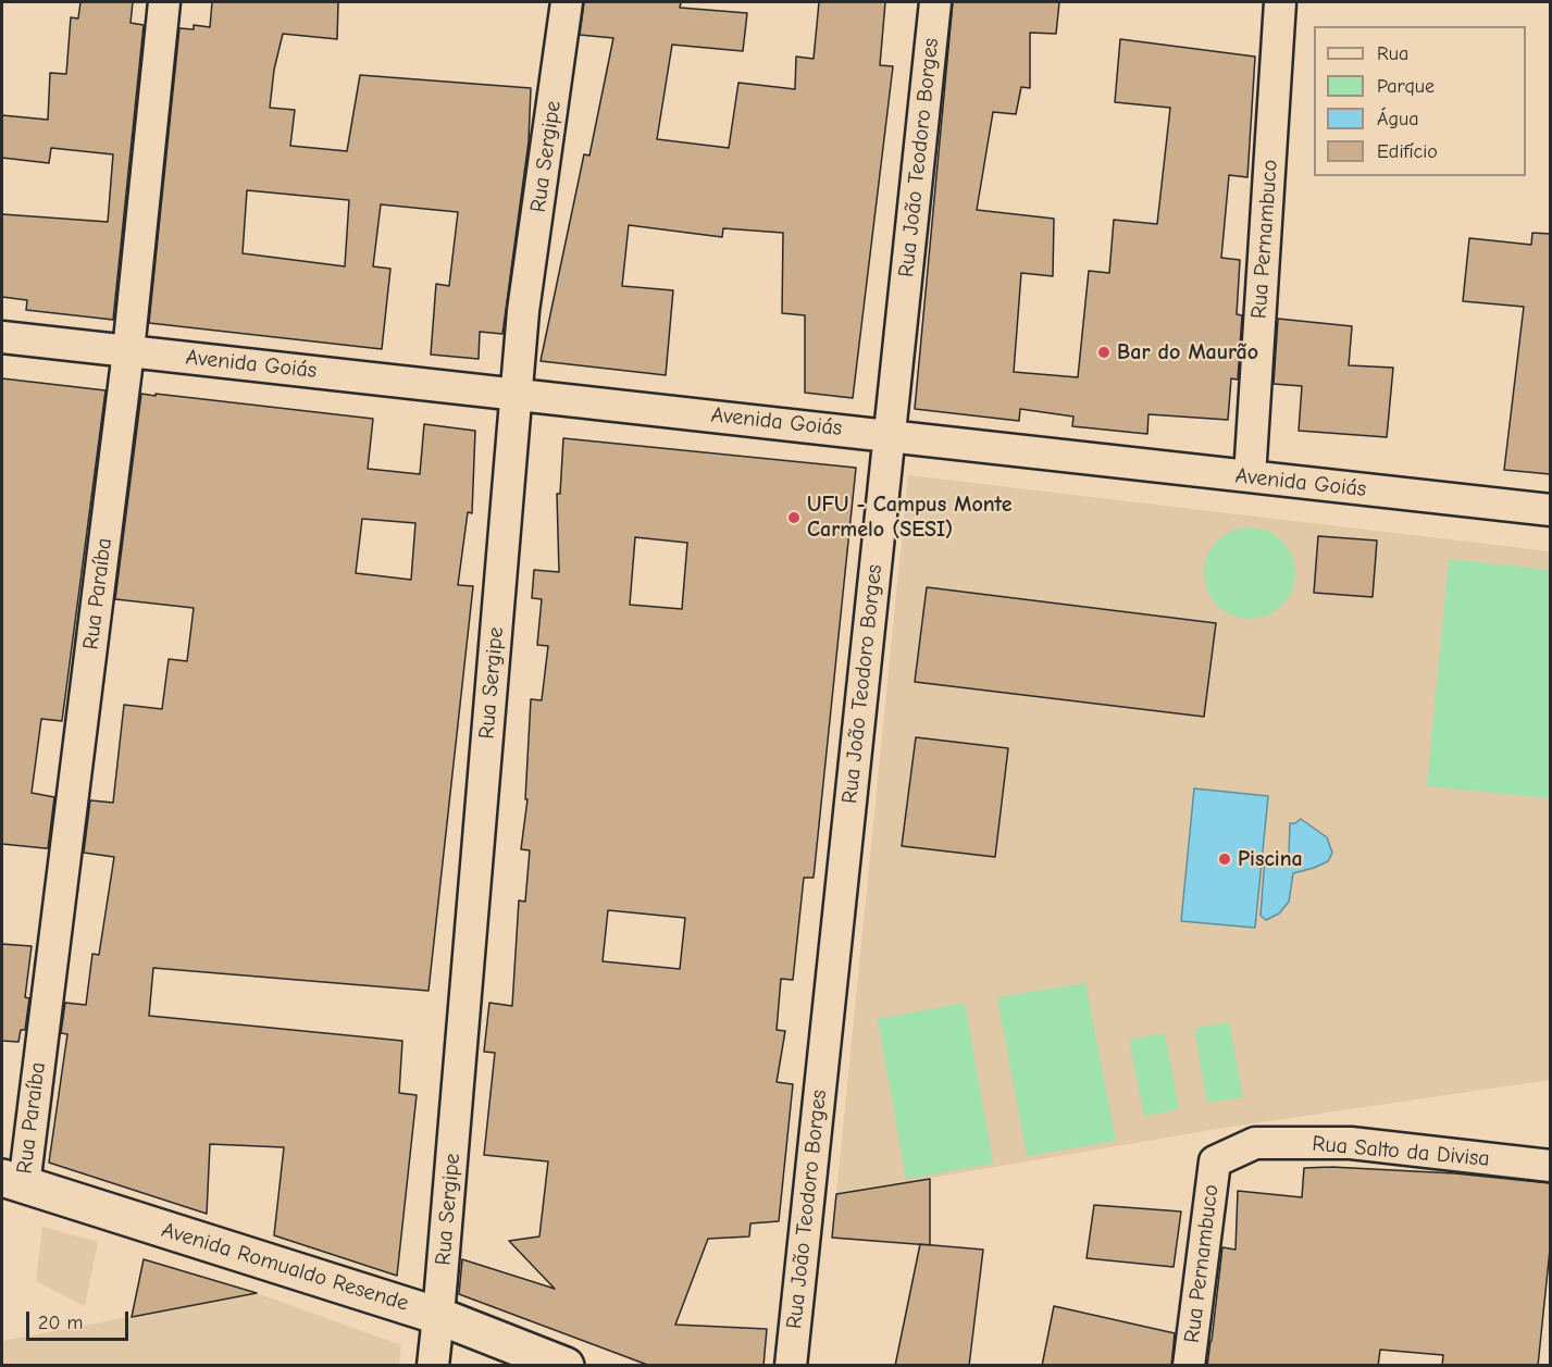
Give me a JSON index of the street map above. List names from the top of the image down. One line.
{"streets":{"street":["Rua Sergipe","Rua João Teodoro Borges","Rua Pernambuco","Avenida Goiás","Rua Paraíba","Rua Salto da Divisa","Avenida Romualdo Resende"]},"crossings":[["Rua Sergipe","Avenida Goiás"],["Rua Sergipe","Avenida Romualdo Resende"],["Rua João Teodoro Borges","Avenida Goiás"],["Rua Pernambuco","Avenida Goiás"],["Rua Pernambuco","Rua Salto da Divisa"],["Avenida Goiás","Rua Paraíba"],["Rua Paraíba","Avenida Romualdo Resende"]],"places":["Bar do Maurão","UFU - Campus Monte Carmelo (SESI)","Piscina"],"legend":["Rua","Parque","Água","Edifício"],"scale_bar":"20 m"}
